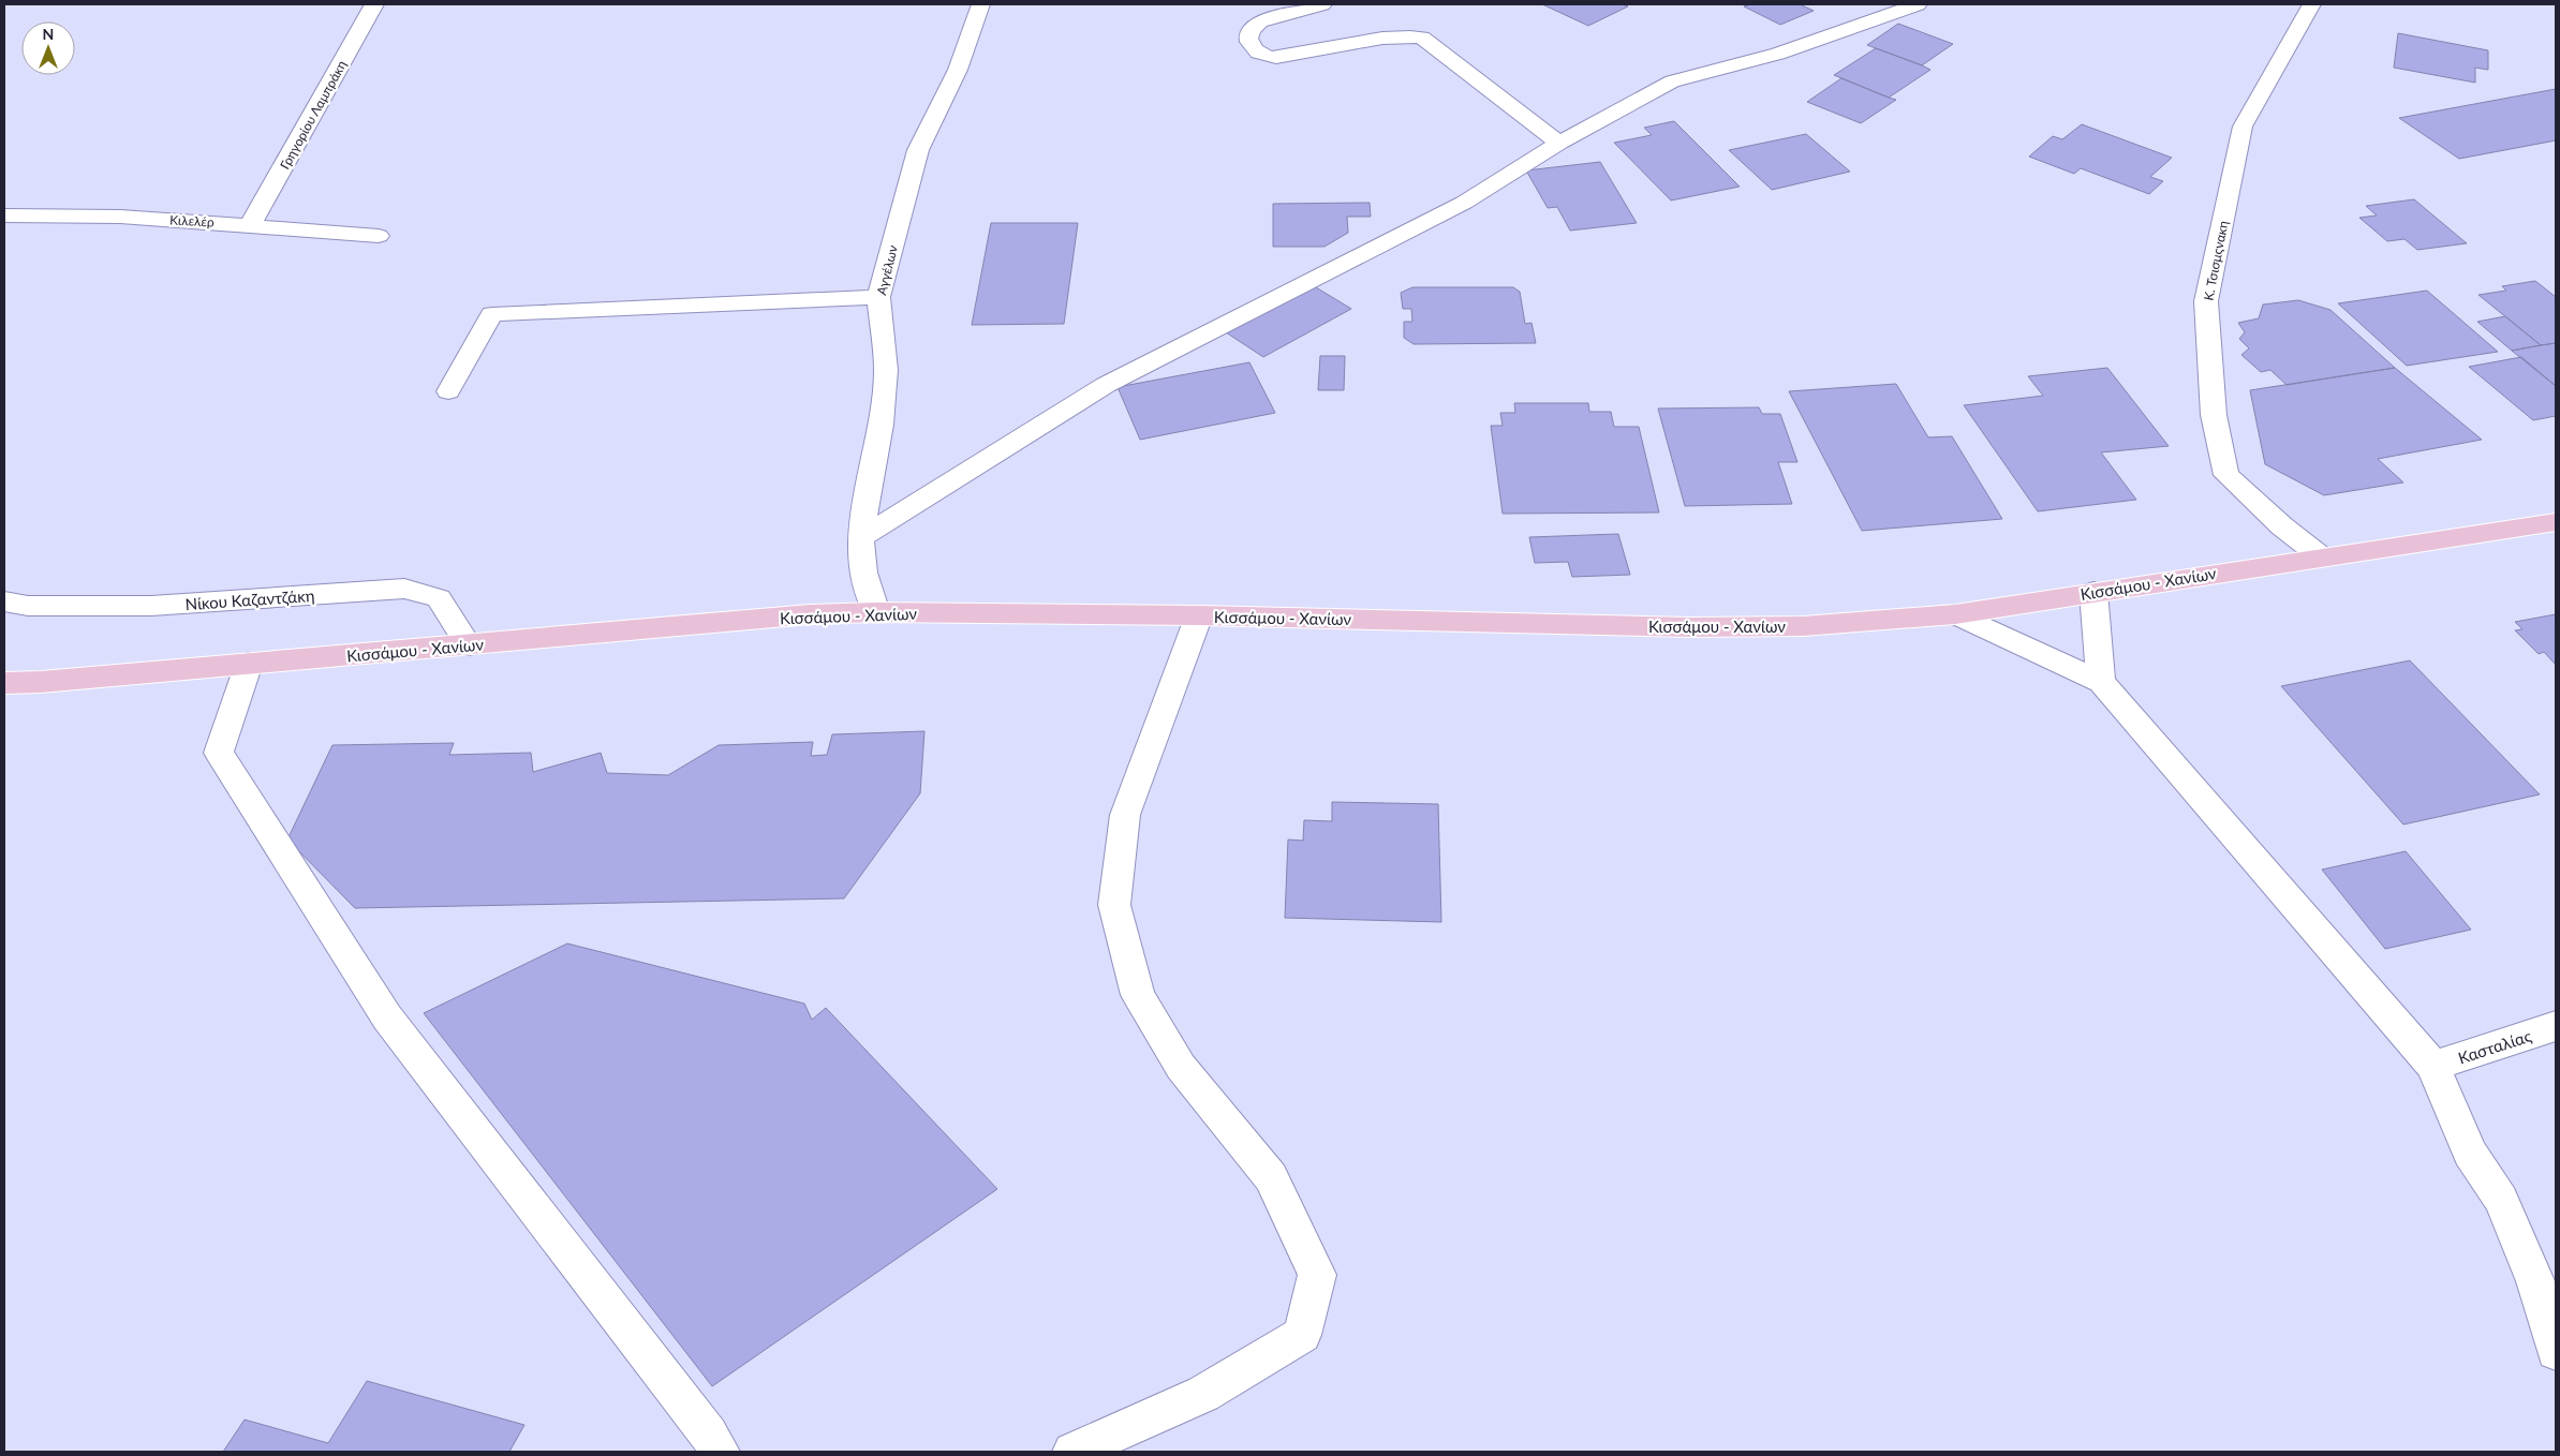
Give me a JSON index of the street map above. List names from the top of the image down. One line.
{"streets":{"main road":["Κισσάμου - Χανίων"],"street":["Γρηγορίου Λαμπράκη","Κιλελέρ","Κ. Τσισμςνακη","Αγγέλων","Νίκου Καζαντζάκη","Κασταλίας"]},"crossings":[["Γρηγορίου Λαμπράκη","Κιλελέρ"],["Κ. Τσισμςνακη","Κισσάμου - Χανίων"],["Αγγέλων","Κισσάμου - Χανίων"],["Κισσάμου - Χανίων","Νίκου Καζαντζάκη"]],"north":"top"}
